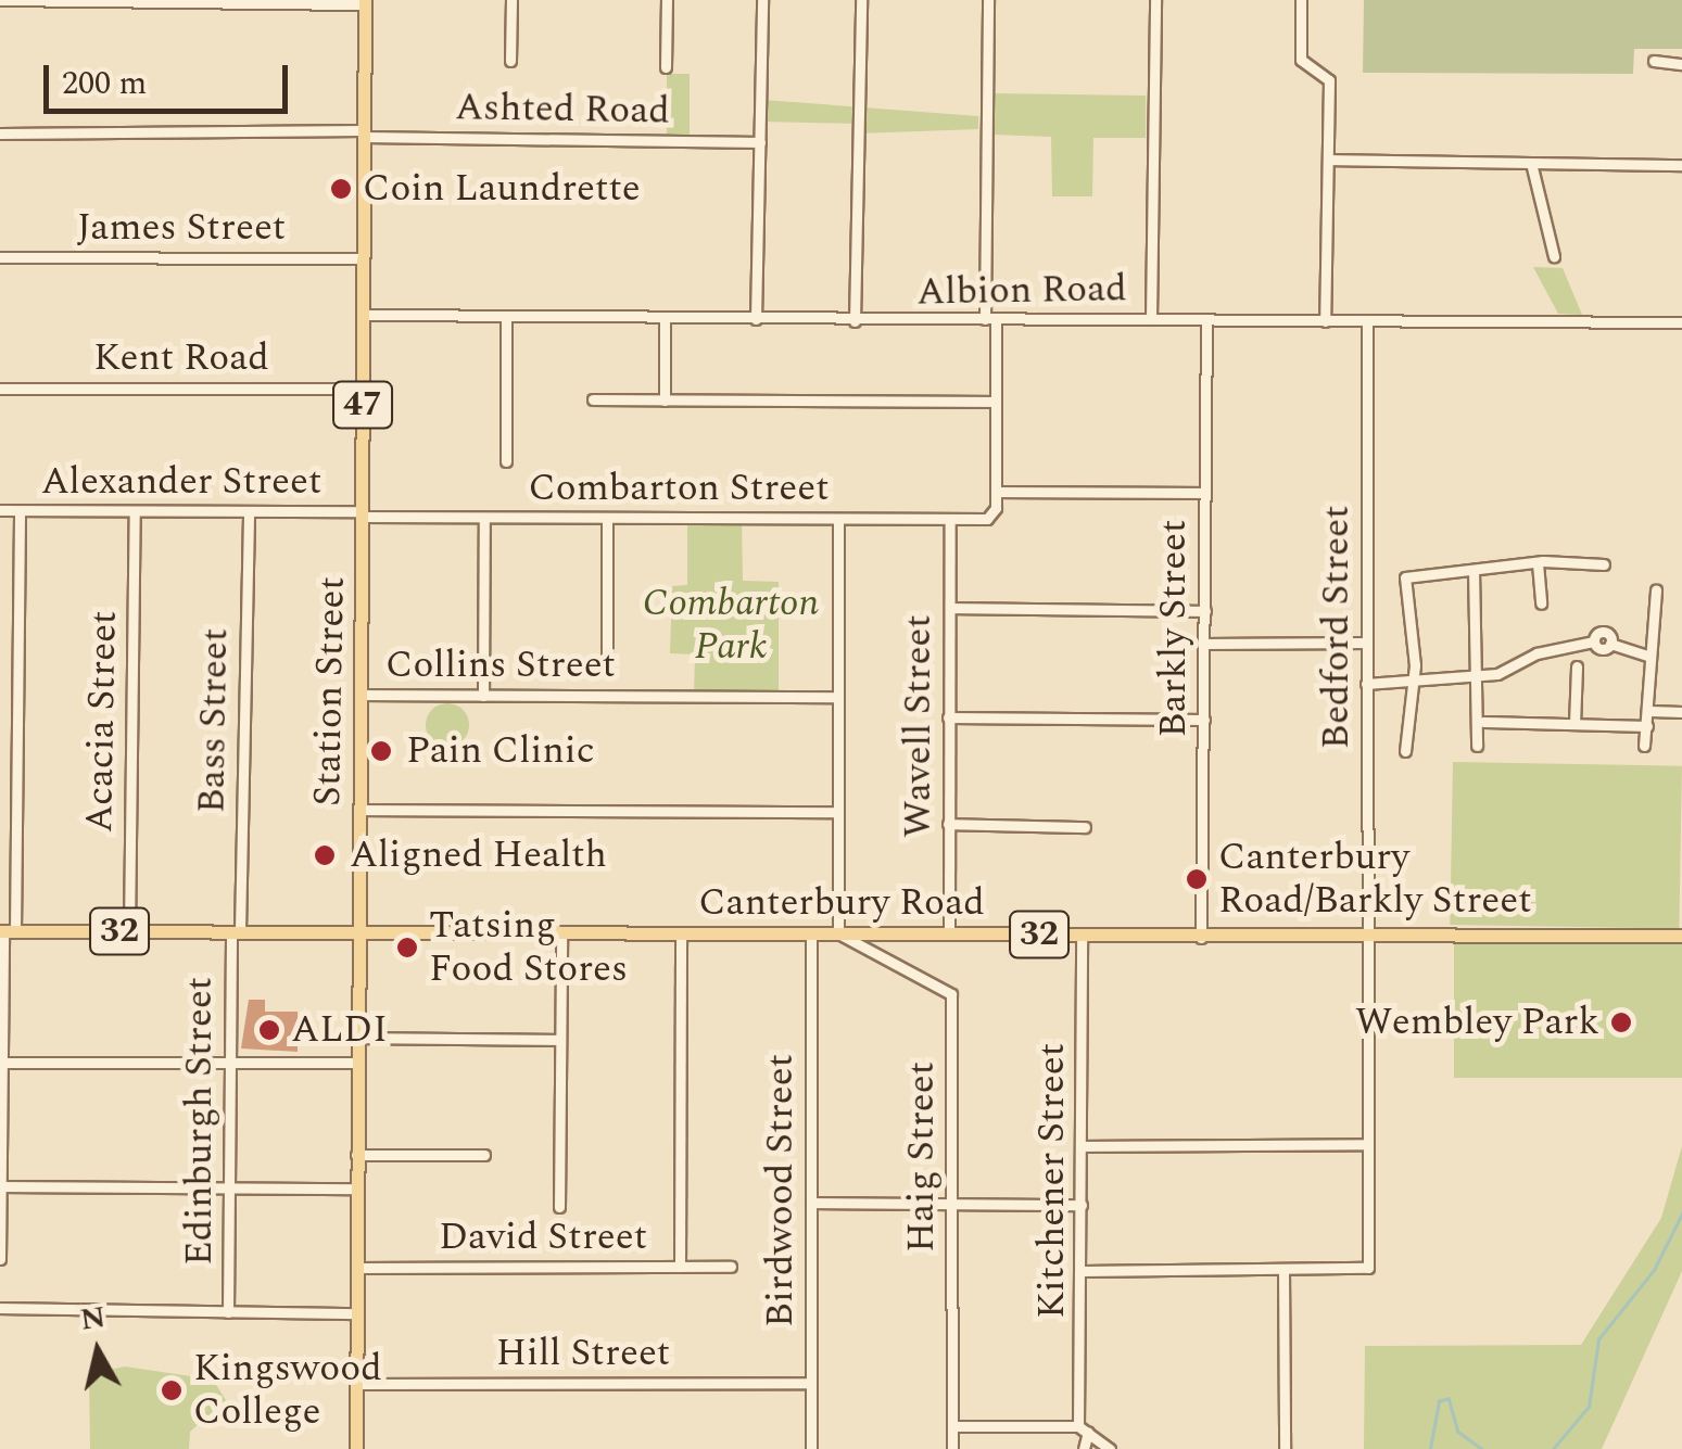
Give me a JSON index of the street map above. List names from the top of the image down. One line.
{"streets":{"main road":["47","Station Street","Canterbury Road","32"],"street":["Ashted Road","James Street","Albion Road","Kent Road","Alexander Street","Combarton Street","Bedford Street","Barkly Street","Collins Street","Bass Street","Acacia Street","Wavell Street","Edinburgh Street","Haig Street","Kitchener Street","Birdwood Street","David Street","Hill Street"]},"crossings":[["Ashted Road","Station Street"],["James Street","Station Street"],["Albion Road","Bedford Street"],["Albion Road","Barkly Street"],["Albion Road","Station Street"],["Kent Road","Station Street"],["Alexander Street","Combarton Street"],["Alexander Street","Station Street"],["Alexander Street","Bass Street"],["Alexander Street","Acacia Street"],["Combarton Street","Station Street"],["Combarton Street","Wavell Street"],["Bedford Street","Canterbury Road"],["Barkly Street","Canterbury Road"],["Collins Street","Station Street"],["Station Street","Canterbury Road"],["Station Street","David Street"],["Station Street","Hill Street"],["Bass Street","Canterbury Road"],["Bass Street","Edinburgh Street"],["Acacia Street","Canterbury Road"],["Wavell Street","Canterbury Road"],["Canterbury Road","Edinburgh Street"],["Canterbury Road","Haig Street"],["Canterbury Road","Kitchener Street"],["Canterbury Road","Birdwood Street"],["Birdwood Street","Hill Street"]],"parks":["Combarton Park"],"places":["Coin Laundrette","Pain Clinic","Aligned Health","Canterbury Road/Barkly Street","Tatsing Food Stores","Wembley Park","ALDI","Kingswood College"],"scale_bar":"200 m","north":"top"}
